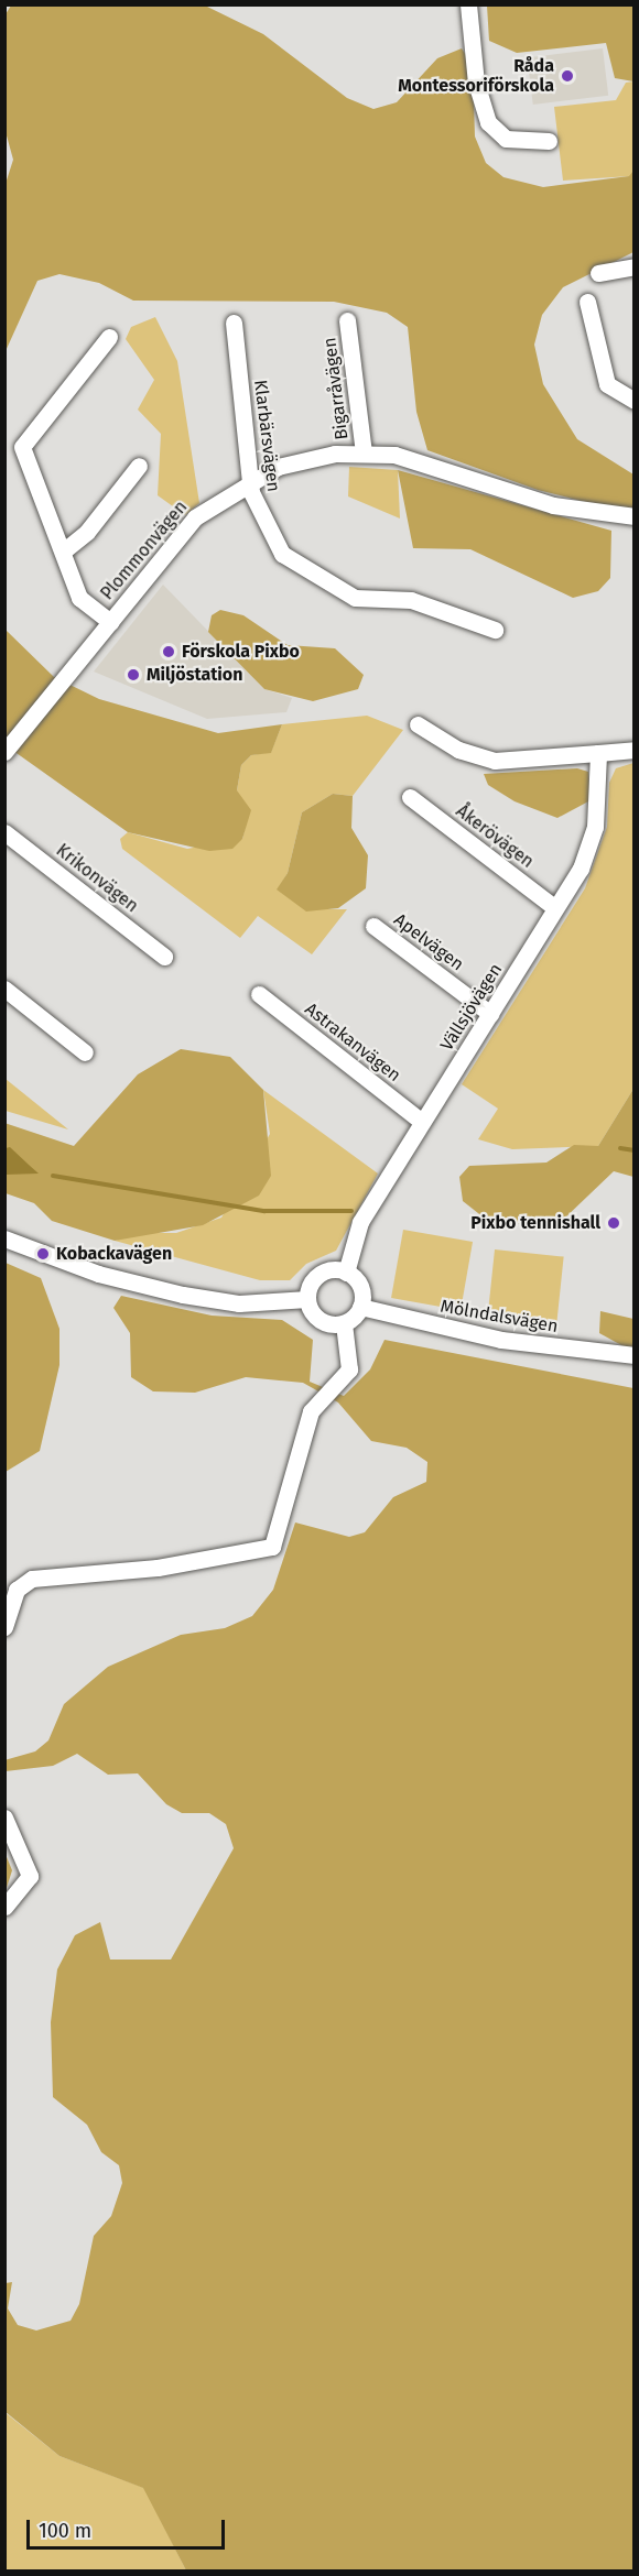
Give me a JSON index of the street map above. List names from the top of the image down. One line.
{"streets":{"street":["Bigarråvägen","Klarbärsvägen","Plommonvägen","Åkerövägen","Krikonvägen","Apelvägen","Vällsjövägen","Astrakanvägen","Mölndalsvägen"]},"crossings":[["Bigarråvägen","Plommonvägen"],["Klarbärsvägen","Plommonvägen"],["Åkerövägen","Vällsjövägen"],["Apelvägen","Vällsjövägen"],["Vällsjövägen","Astrakanvägen"],["Vällsjövägen","Mölndalsvägen"]],"places":["Råda Montessoriförskola","Förskola Pixbo","Miljöstation","Pixbo tennishall","Kobackavägen"],"scale_bar":"100 m"}
